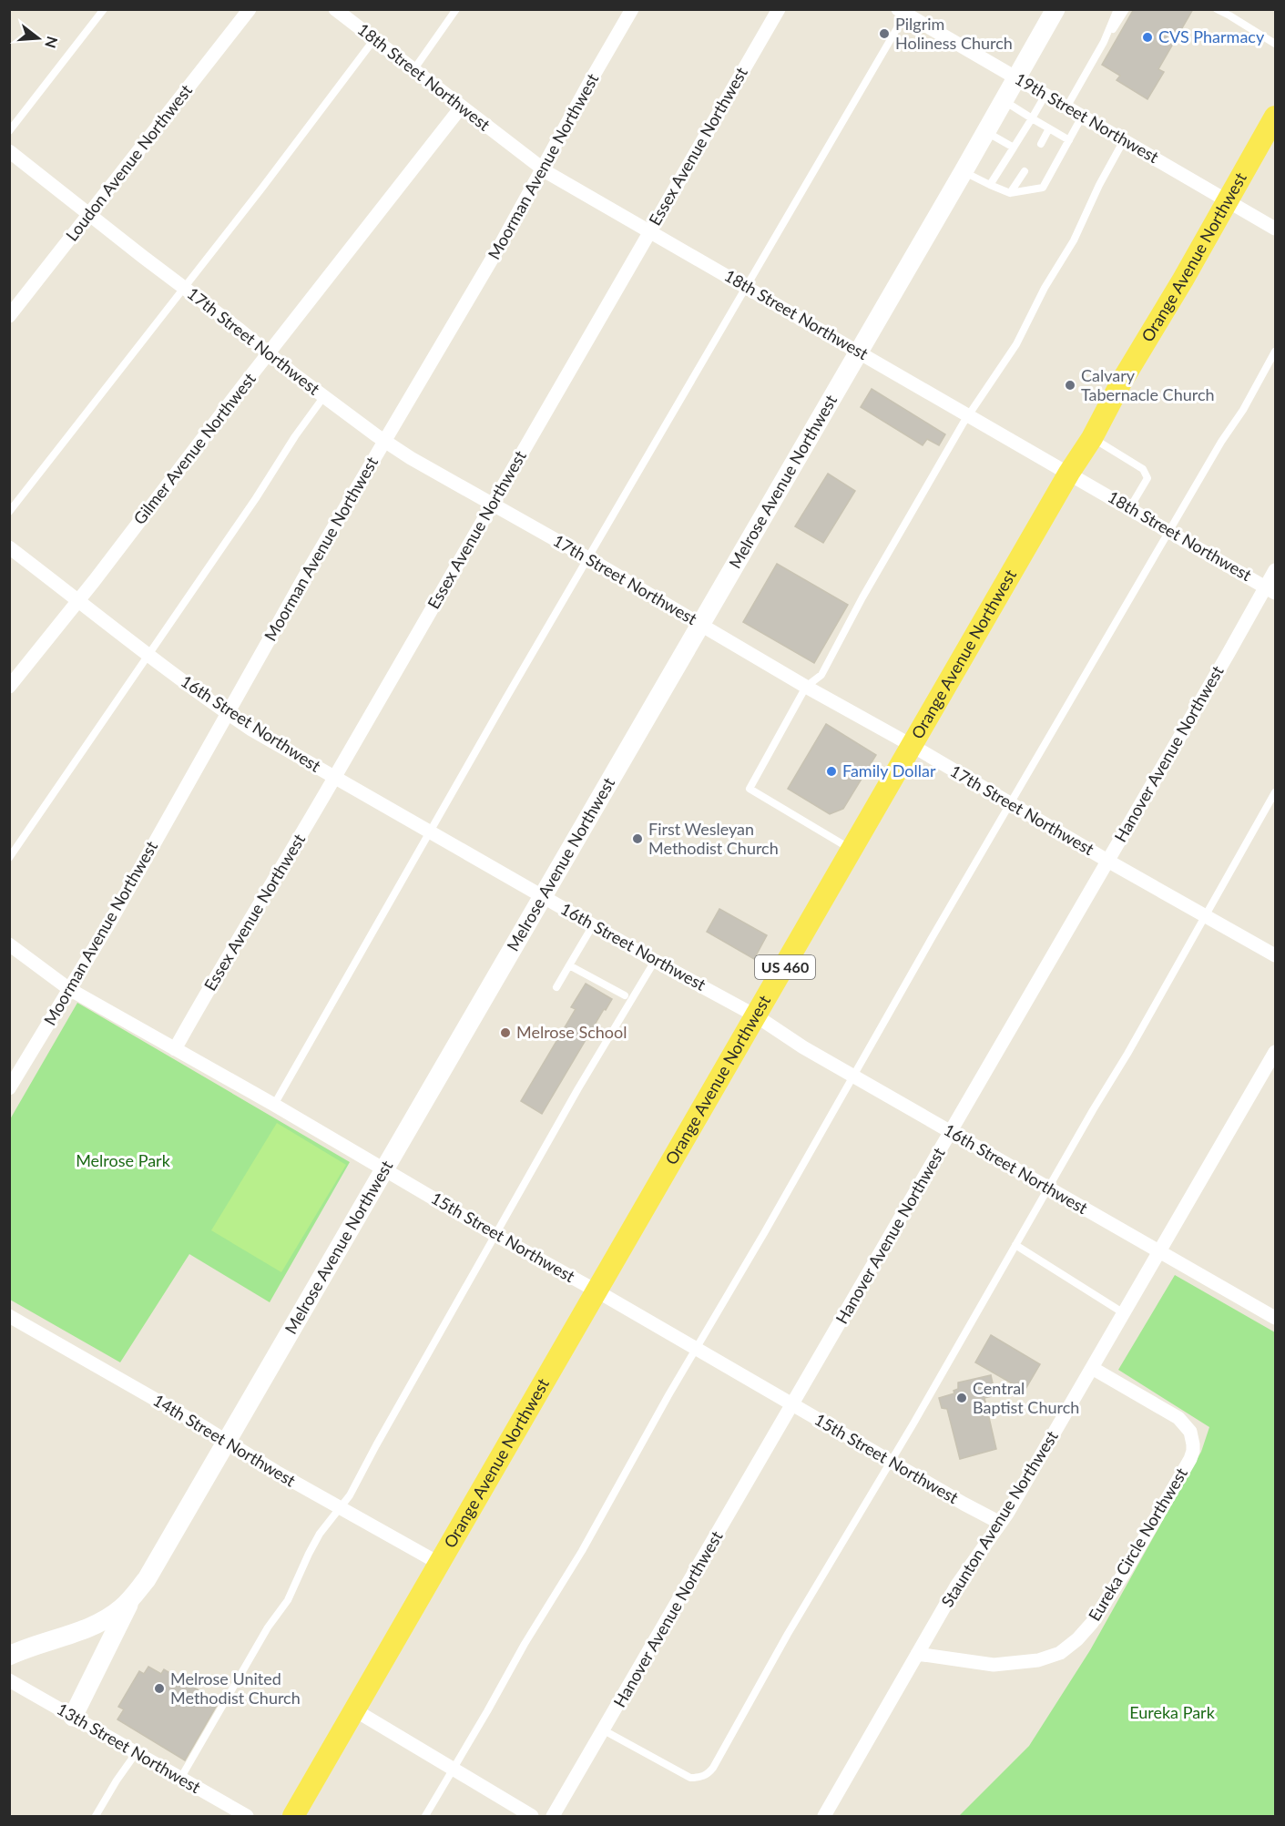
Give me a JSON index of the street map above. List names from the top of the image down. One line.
{"streets":{"main road":["Orange Avenue Northwest","US 460"],"street":["18th Street Northwest","19th Street Northwest","Essex Avenue Northwest","Loudon Avenue Northwest","Moorman Avenue Northwest","17th Street Northwest","Gilmer Avenue Northwest","Melrose Avenue Northwest","16th Street Northwest","Hanover Avenue Northwest","15th Street Northwest","14th Street Northwest","Staunton Avenue Northwest","Eureka Circle Northwest","13th Street Northwest"]},"crossings":[["18th Street Northwest","Essex Avenue Northwest"],["18th Street Northwest","Moorman Avenue Northwest"],["18th Street Northwest","Orange Avenue Northwest"],["18th Street Northwest","Gilmer Avenue Northwest"],["18th Street Northwest","Melrose Avenue Northwest"],["18th Street Northwest","Hanover Avenue Northwest"],["19th Street Northwest","Orange Avenue Northwest"],["19th Street Northwest","Melrose Avenue Northwest"],["Essex Avenue Northwest","17th Street Northwest"],["Essex Avenue Northwest","16th Street Northwest"],["Essex Avenue Northwest","15th Street Northwest"],["Loudon Avenue Northwest","17th Street Northwest"],["Moorman Avenue Northwest","17th Street Northwest"],["Moorman Avenue Northwest","16th Street Northwest"],["Moorman Avenue Northwest","15th Street Northwest"],["Orange Avenue Northwest","17th Street Northwest"],["Orange Avenue Northwest","16th Street Northwest"],["Orange Avenue Northwest","15th Street Northwest"],["Orange Avenue Northwest","14th Street Northwest"],["17th Street Northwest","Gilmer Avenue Northwest"],["17th Street Northwest","Melrose Avenue Northwest"],["17th Street Northwest","Hanover Avenue Northwest"],["Gilmer Avenue Northwest","16th Street Northwest"],["Melrose Avenue Northwest","16th Street Northwest"],["Melrose Avenue Northwest","15th Street Northwest"],["Melrose Avenue Northwest","14th Street Northwest"],["16th Street Northwest","Hanover Avenue Northwest"],["16th Street Northwest","Staunton Avenue Northwest"],["Hanover Avenue Northwest","15th Street Northwest"],["15th Street Northwest","Staunton Avenue Northwest"],["Staunton Avenue Northwest","Eureka Circle Northwest"]],"parks":["Melrose Park","Eureka Park"],"places":["Pilgrim Holiness Church","CVS Pharmacy","Calvary Tabernacle Church","Family Dollar","First Wesleyan Methodist Church","Melrose School","Central Baptist Church","Melrose United Methodist Church"],"north":"right"}
